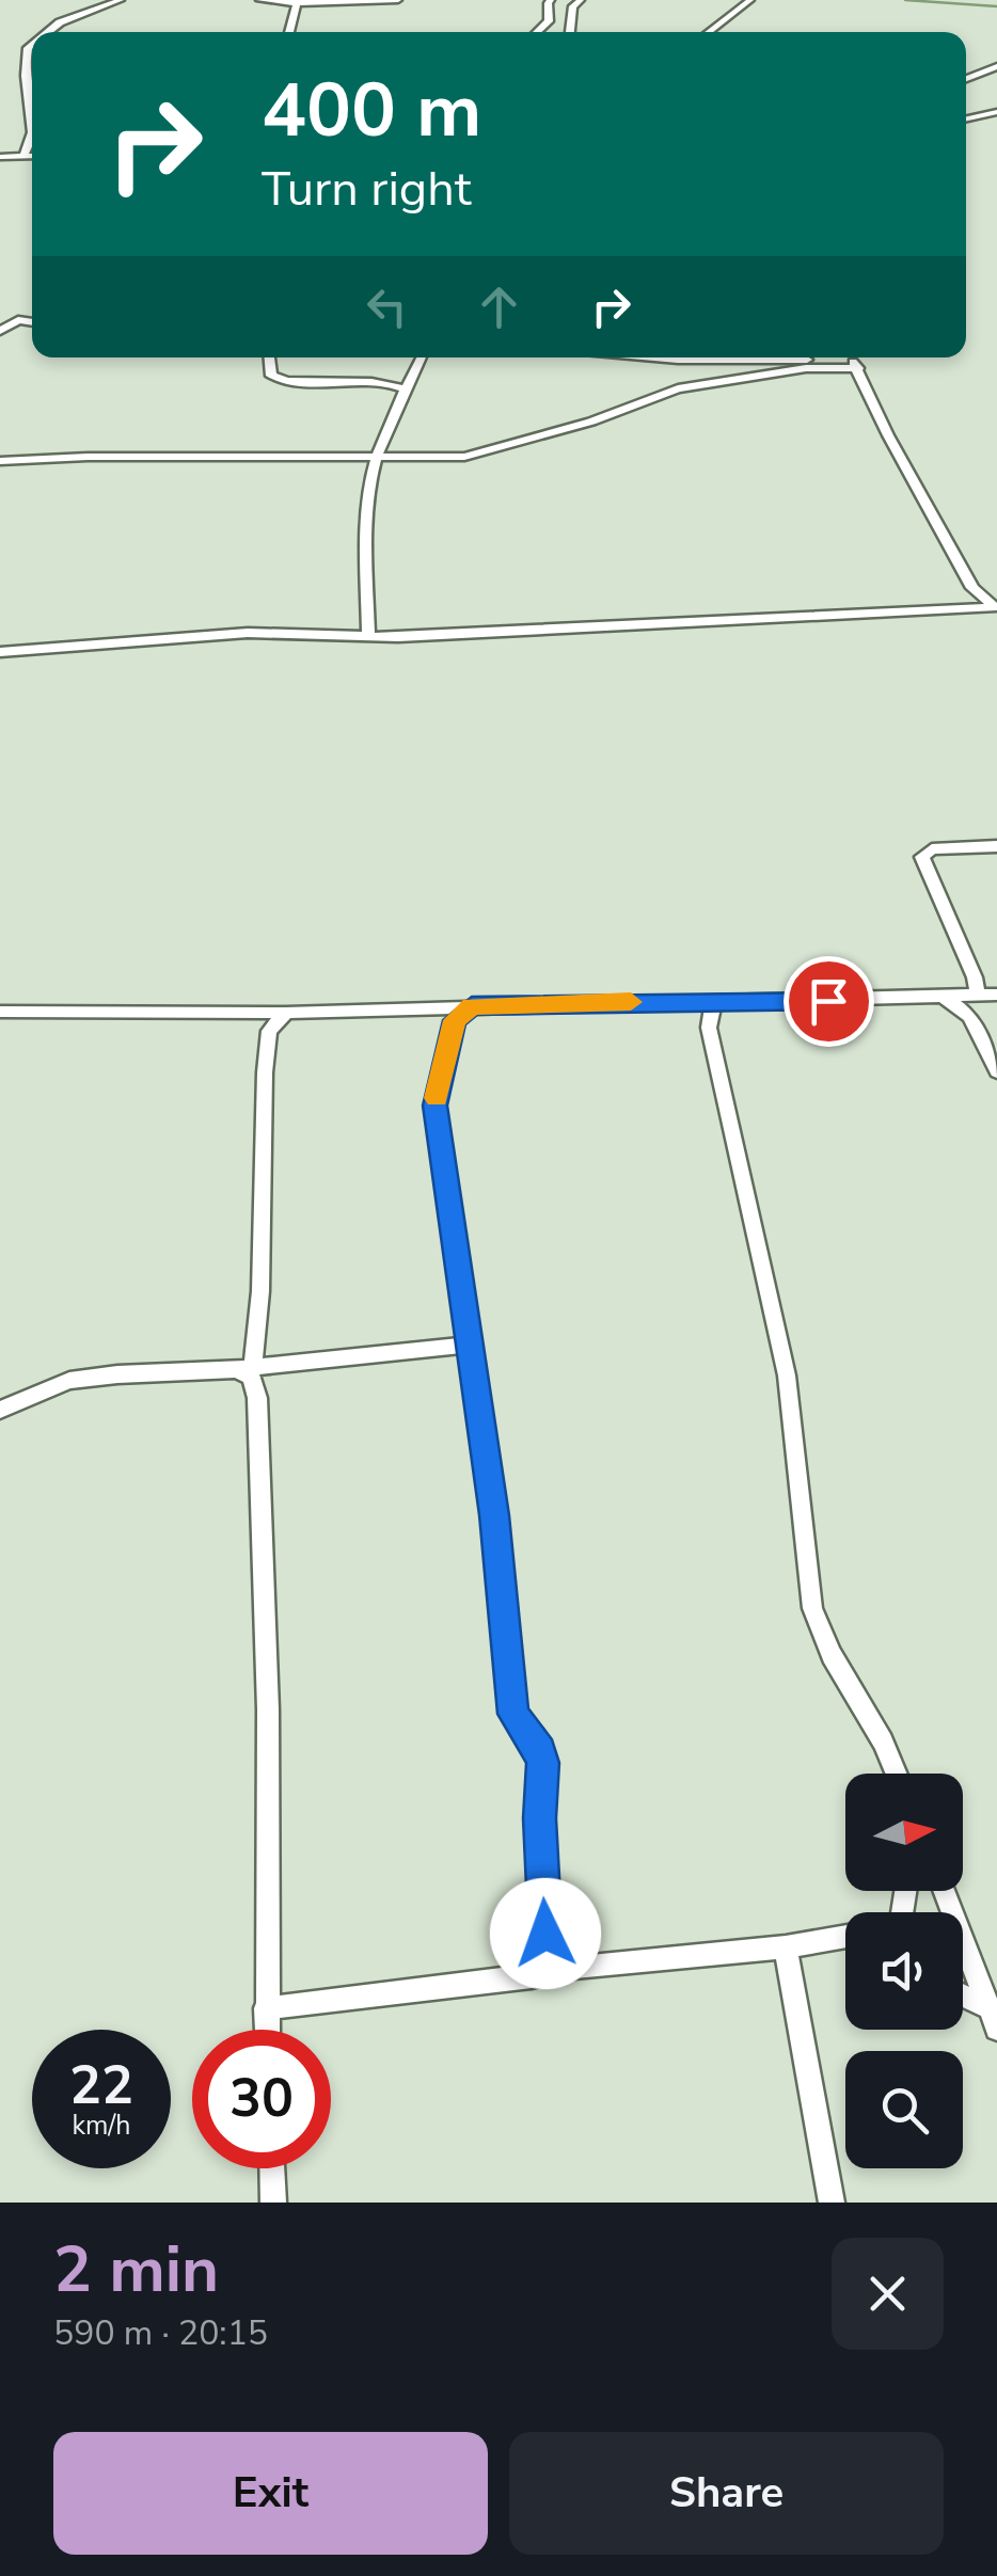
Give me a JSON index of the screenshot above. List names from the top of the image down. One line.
{"north":"right","page":{"turn":["400 m","Turn right"],"speed":"22 km/h","limit":"30","heading":["2 min","590 m · 20:15"],"buttons":["Exit","Share"]}}
